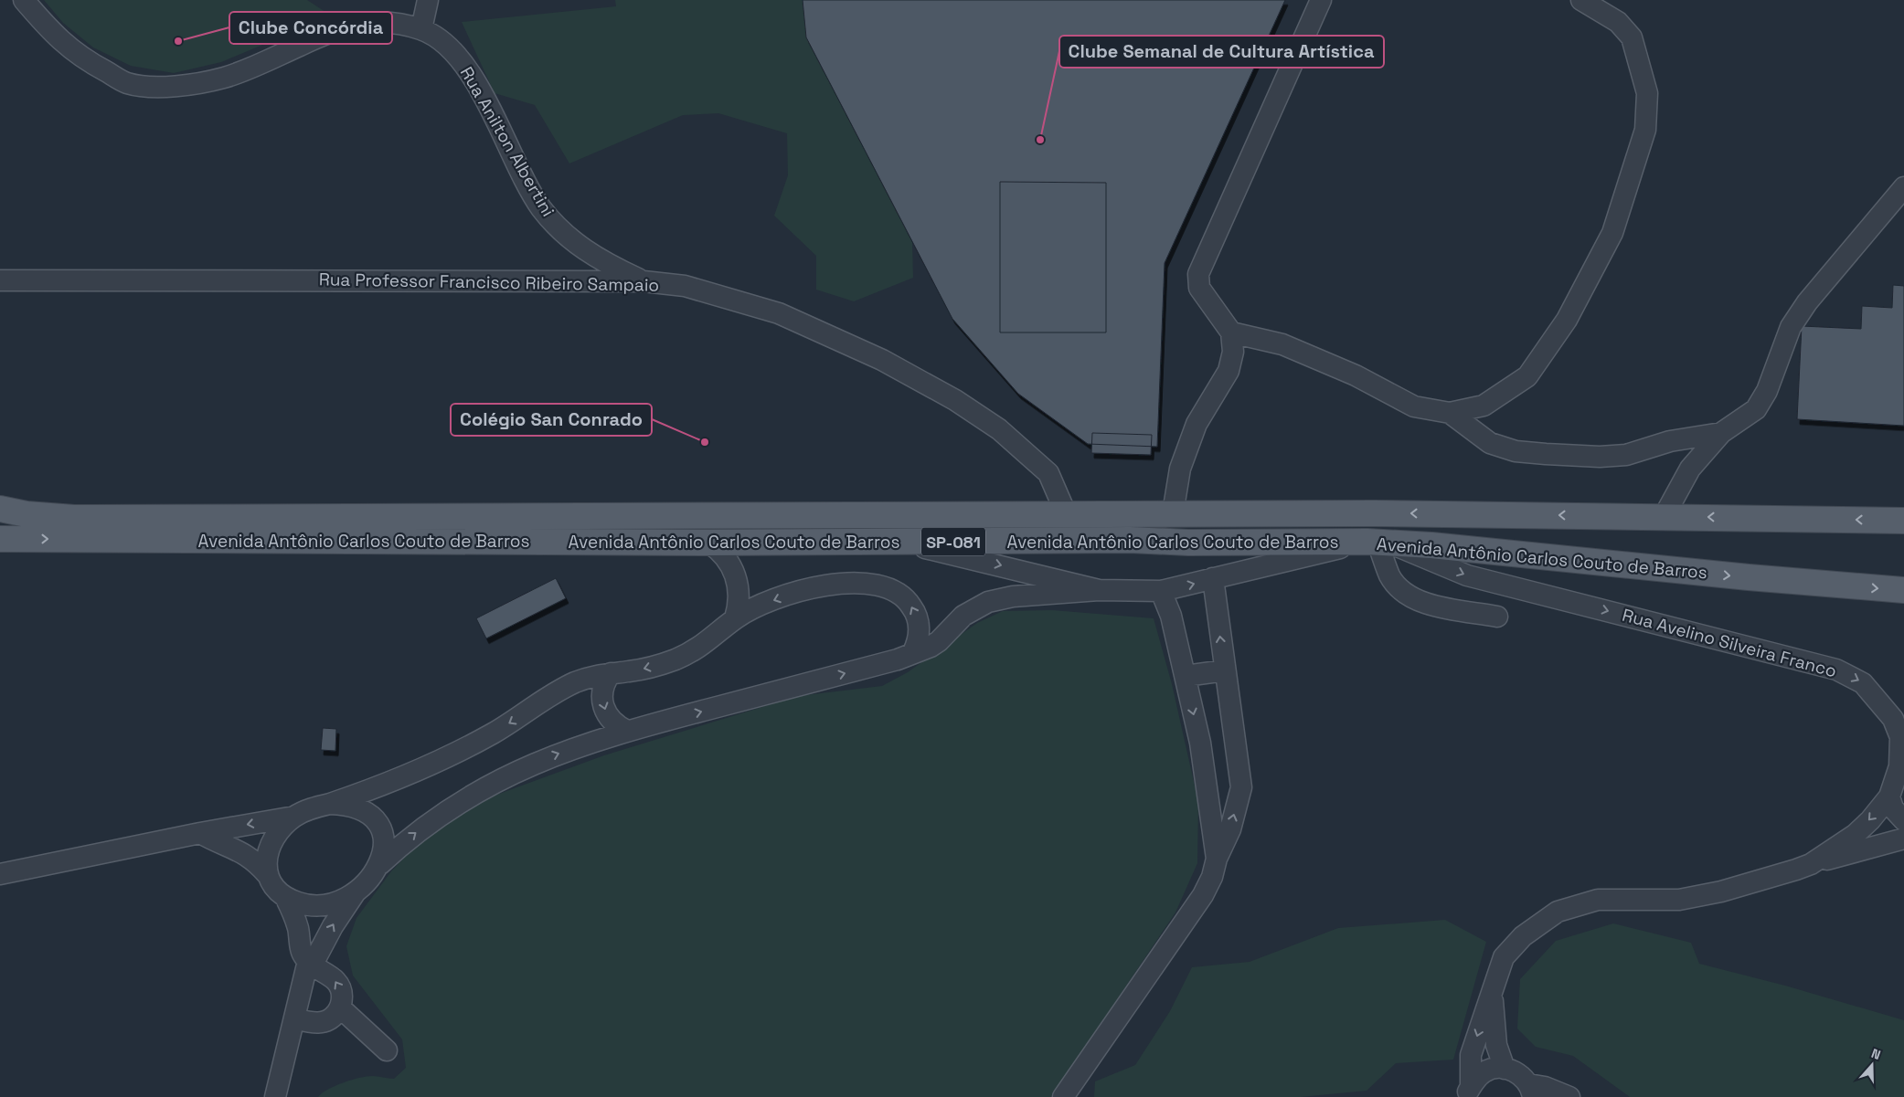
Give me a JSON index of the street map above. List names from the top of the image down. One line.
{"streets":{"main road":["Avenida Antônio Carlos Couto de Barros","SP-081"],"street":["Rua Anilton Albertini","Rua Professor Francisco Ribeiro Sampaio","Rua Avelino Silveira Franco"]},"crossings":[["Rua Anilton Albertini","Rua Professor Francisco Ribeiro Sampaio"],["Rua Professor Francisco Ribeiro Sampaio","Avenida Antônio Carlos Couto de Barros"],["Avenida Antônio Carlos Couto de Barros","Rua Avelino Silveira Franco"]],"places":["Clube Concórdia","Clube Semanal de Cultura Artística","Colégio San Conrado"],"north":"top"}
